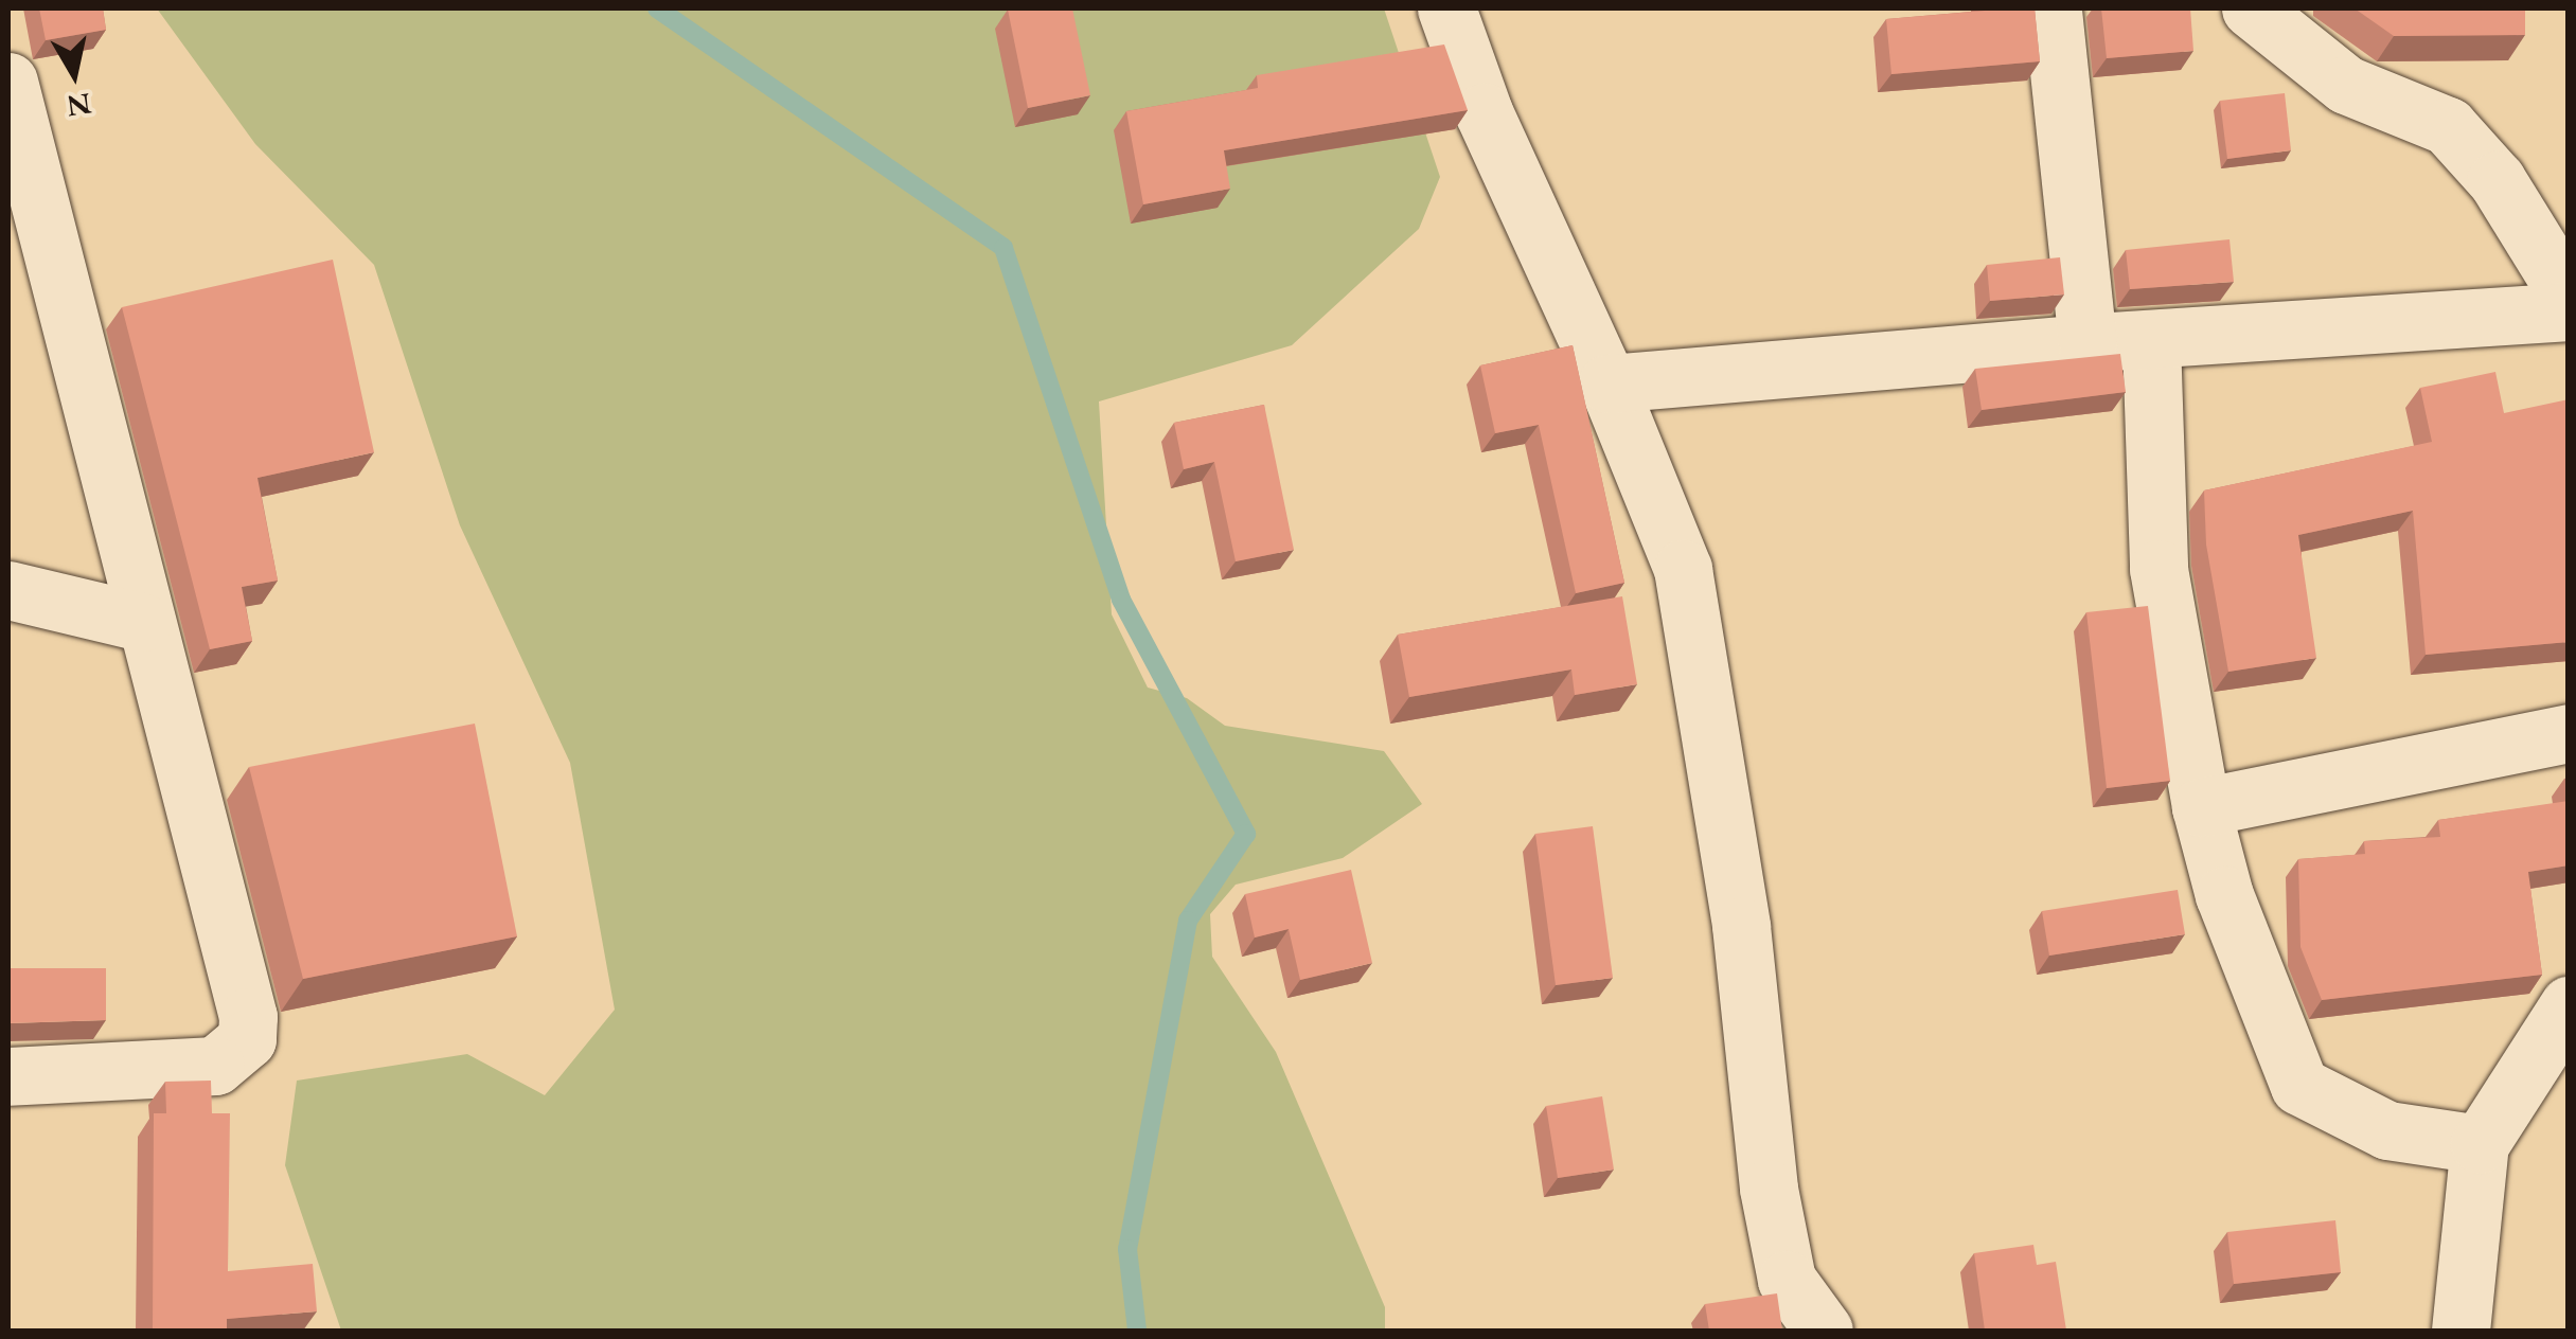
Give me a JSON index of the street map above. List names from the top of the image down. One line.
{"north":"bottom"}
